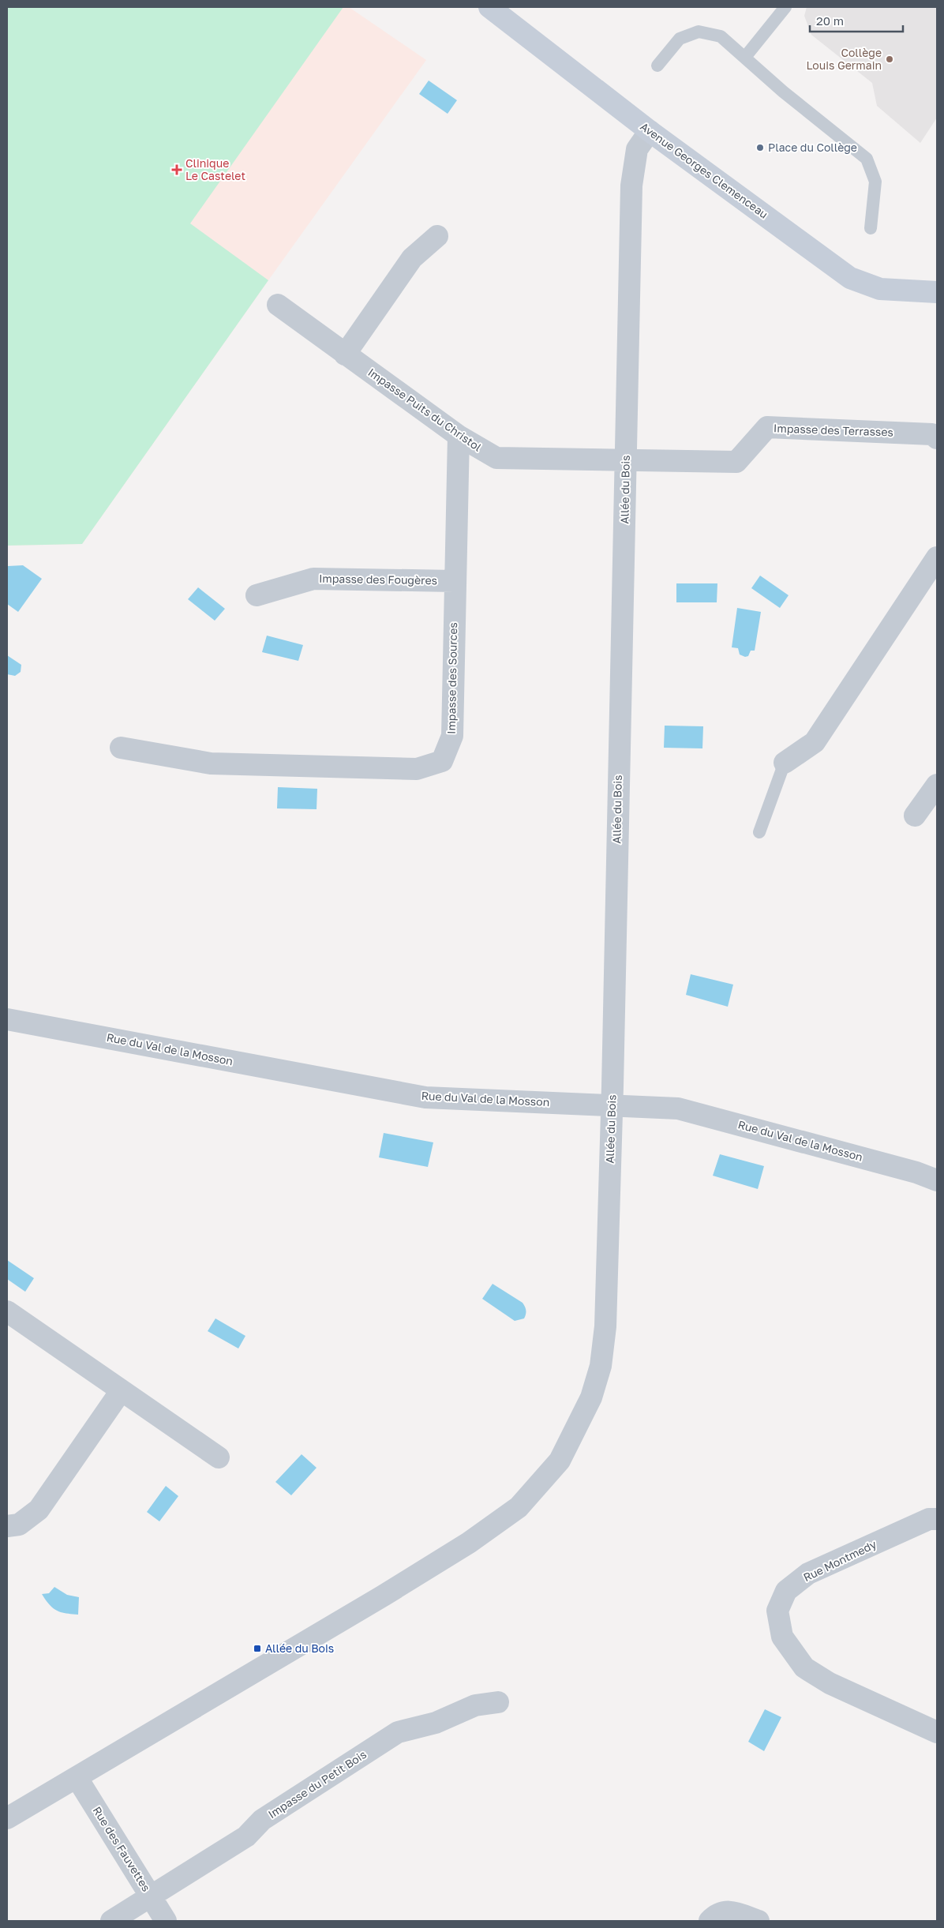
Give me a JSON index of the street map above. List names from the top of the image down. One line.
{"streets":{"street":["Avenue Georges Clemenceau","Impasse Puits du Christol","Impasse des Terrasses","Allée du Bois","Impasse des Fougères","Impasse des Sources","Rue du Val de la Mosson","Rue Montmedy","Impasse du Petit Bois","Rue des Fauvettes"]},"crossings":[["Avenue Georges Clemenceau","Allée du Bois"],["Impasse Puits du Christol","Impasse des Terrasses"],["Impasse Puits du Christol","Allée du Bois"],["Impasse Puits du Christol","Impasse des Sources"],["Impasse des Terrasses","Allée du Bois"],["Allée du Bois","Rue du Val de la Mosson"],["Allée du Bois","Rue des Fauvettes"],["Impasse des Fougères","Impasse des Sources"],["Impasse du Petit Bois","Rue des Fauvettes"]],"places":{"other":["Collège Louis Germain","Place du Collège"],"health":["Clinique Le Castelet"],"transit":["Allée du Bois"]},"scale_bar":"20 m"}
